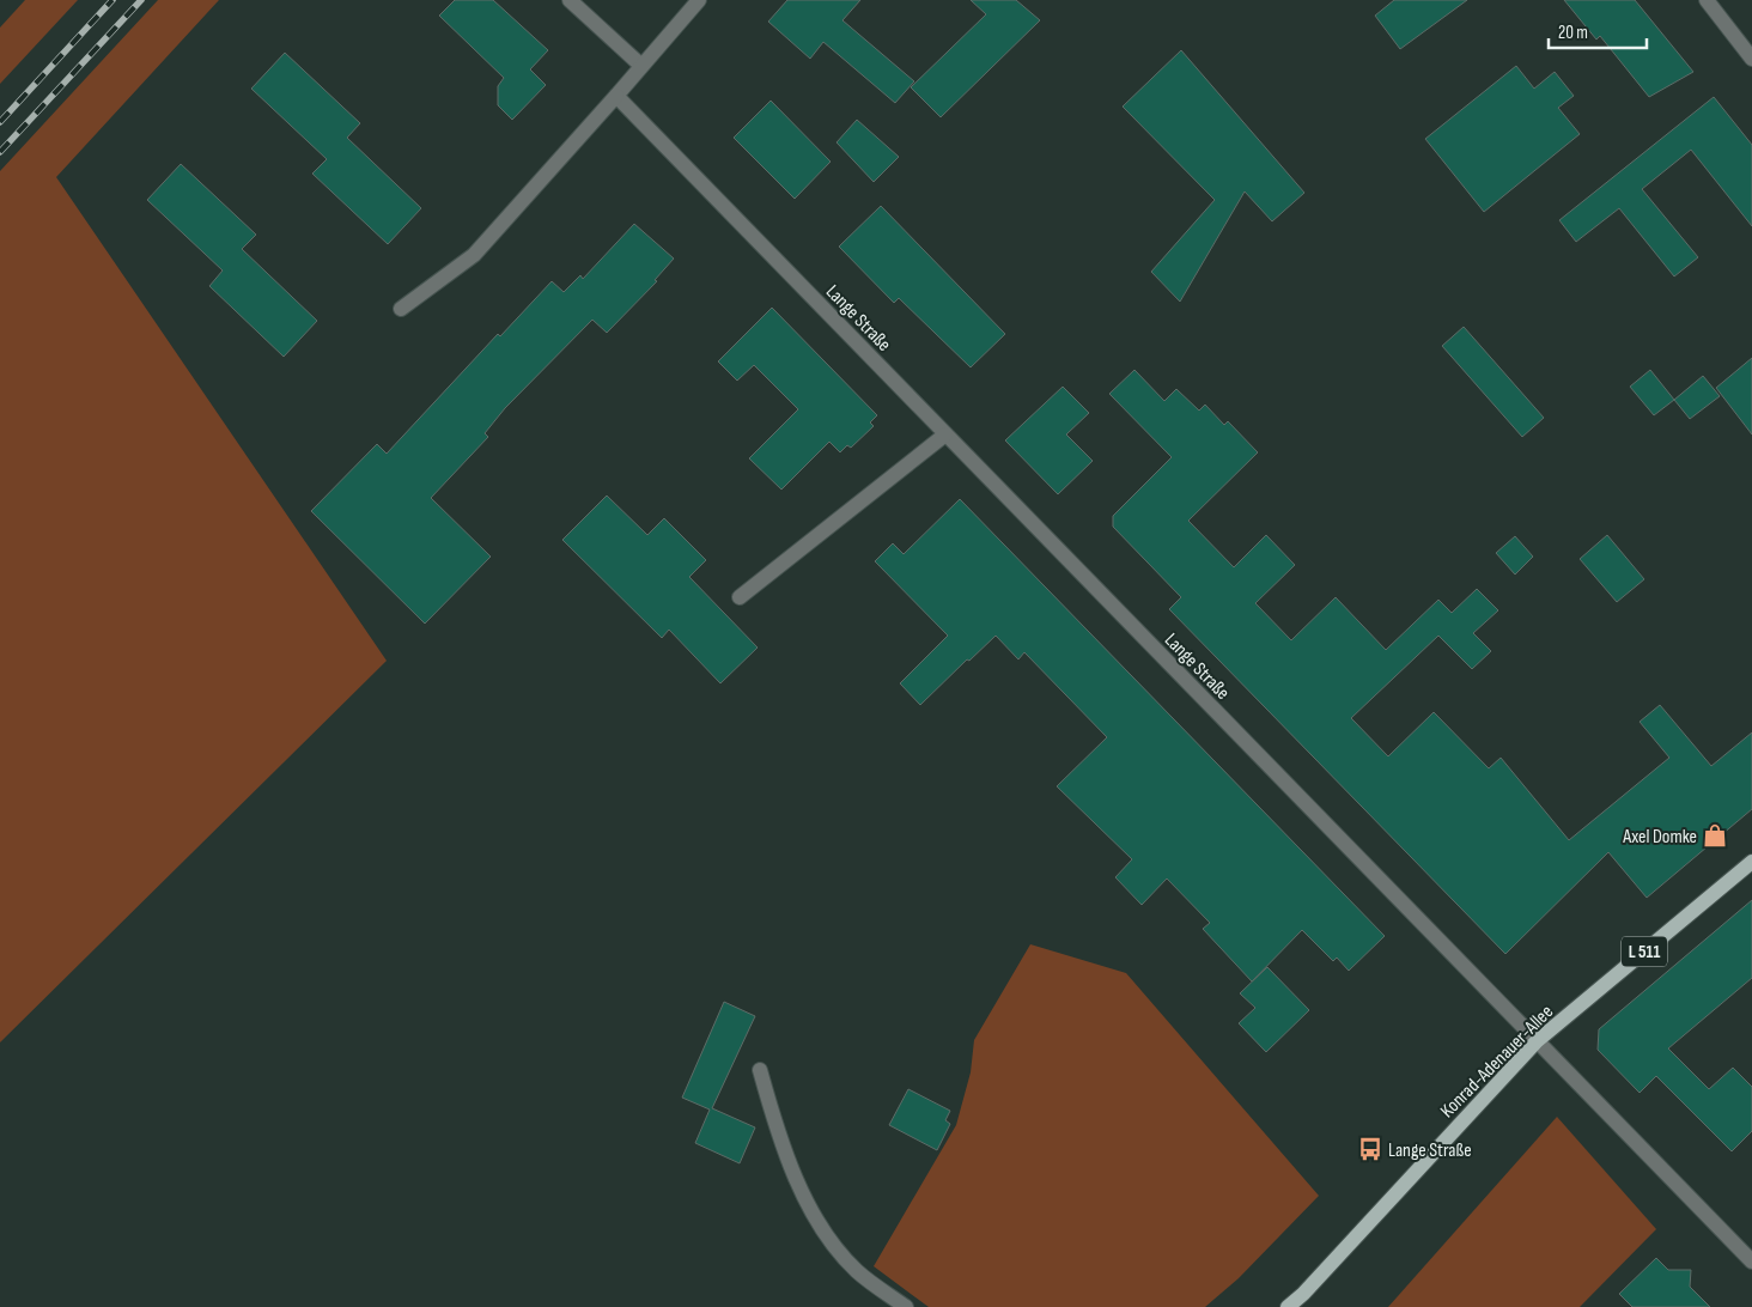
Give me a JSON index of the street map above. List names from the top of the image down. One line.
{"streets":{"main road":["L 511","Konrad-Adenauer-Allee"],"street":["Lange Straße"]},"crossings":[["Lange Straße","Konrad-Adenauer-Allee"]],"places":{"shop":["Axel Domke"],"bus stop":["Lange Straße"]},"scale_bar":"20 m"}
